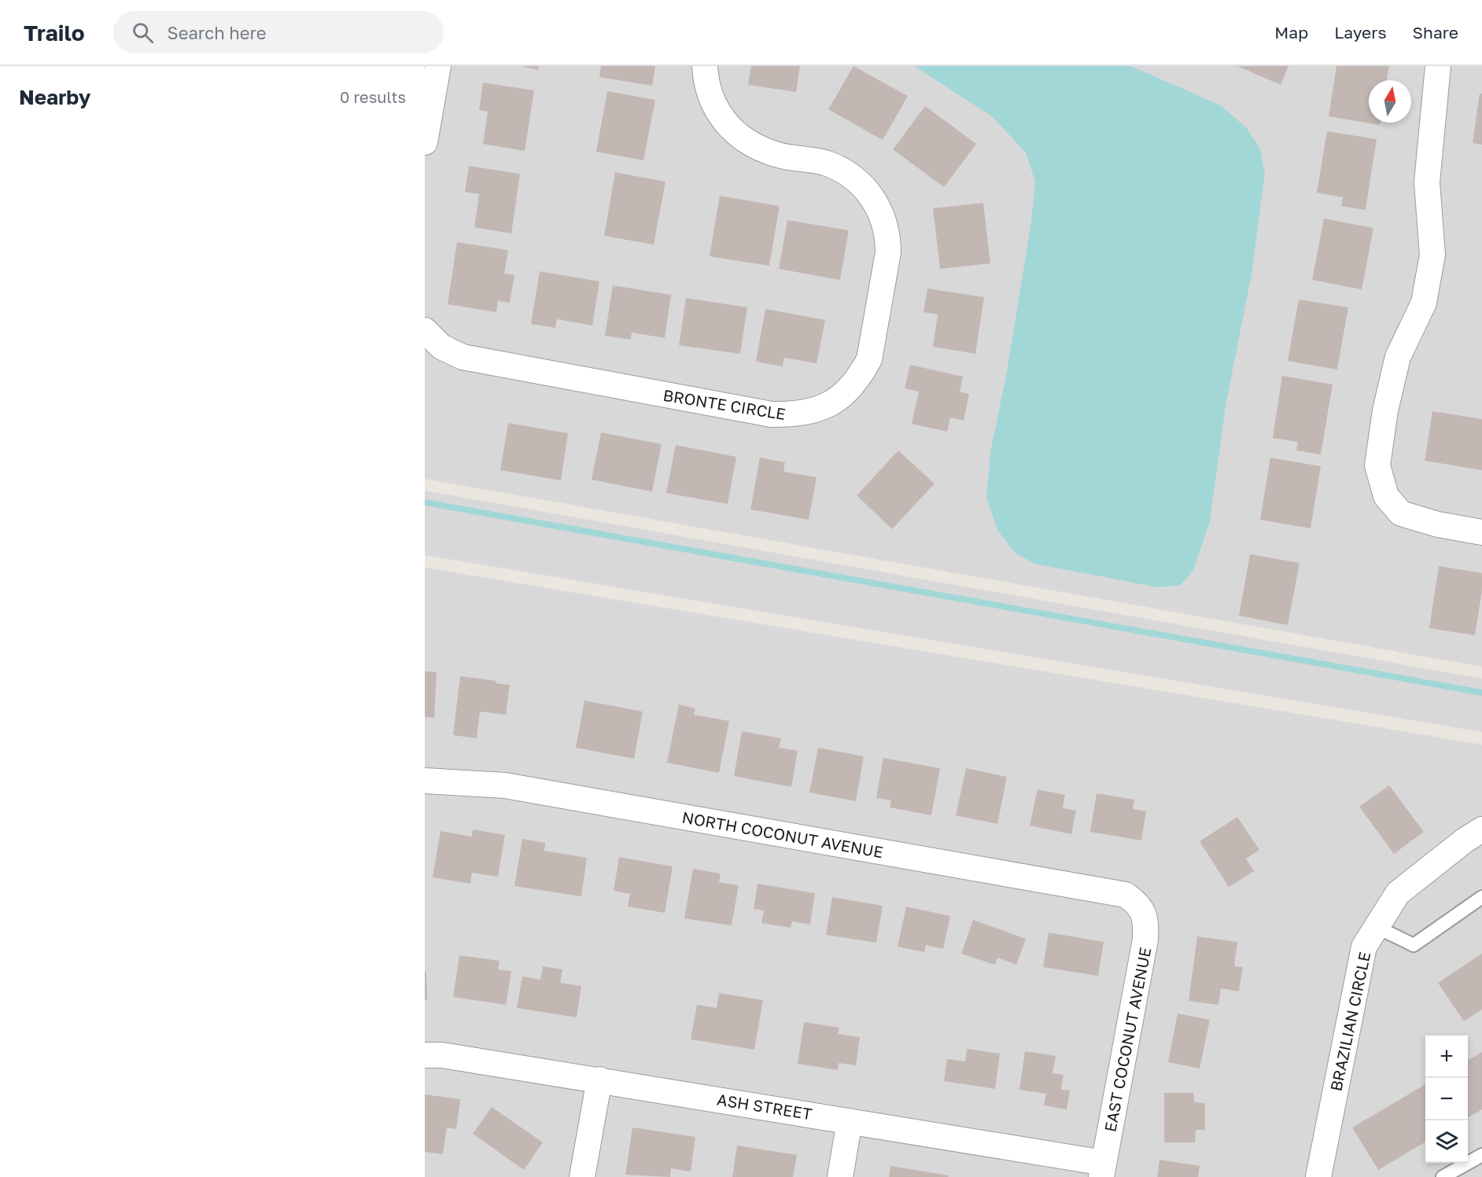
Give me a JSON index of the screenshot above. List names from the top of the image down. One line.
{"streets":{"street":["BRONTE CIRCLE","NORTH COCONUT AVENUE","BRAZILIAN CIRCLE","EAST COCONUT AVENUE","ASH STREET"]},"crossings":[["NORTH COCONUT AVENUE","EAST COCONUT AVENUE"],["EAST COCONUT AVENUE","ASH STREET"]],"north":"top","page":{"header":"Trailo","search":"Search here","nav":["Map","Layers","Share"],"heading":["Nearby","0 results"],"map_buttons":["+","−"]}}
